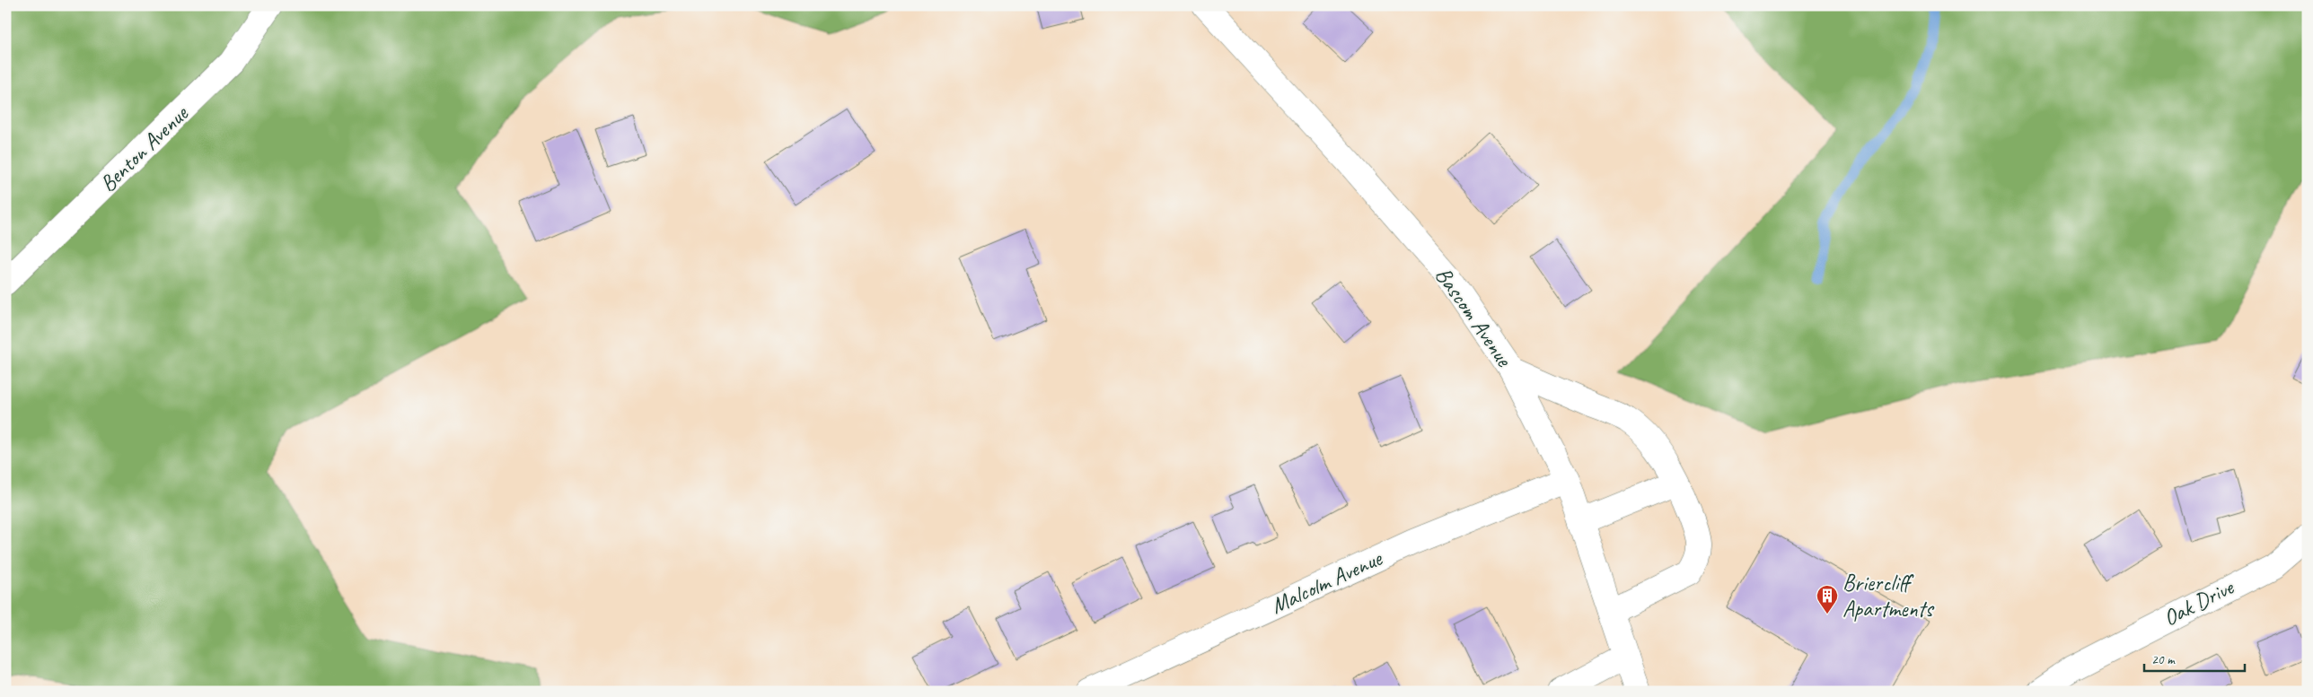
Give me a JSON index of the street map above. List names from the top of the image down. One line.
{"streets":{"main road":["Benton Avenue","Bascom Avenue","Malcolm Avenue","Oak Drive"]},"crossings":[["Bascom Avenue","Malcolm Avenue"]],"places":{"building":["Briercliff Apartments"]},"scale_bar":"20 m"}
